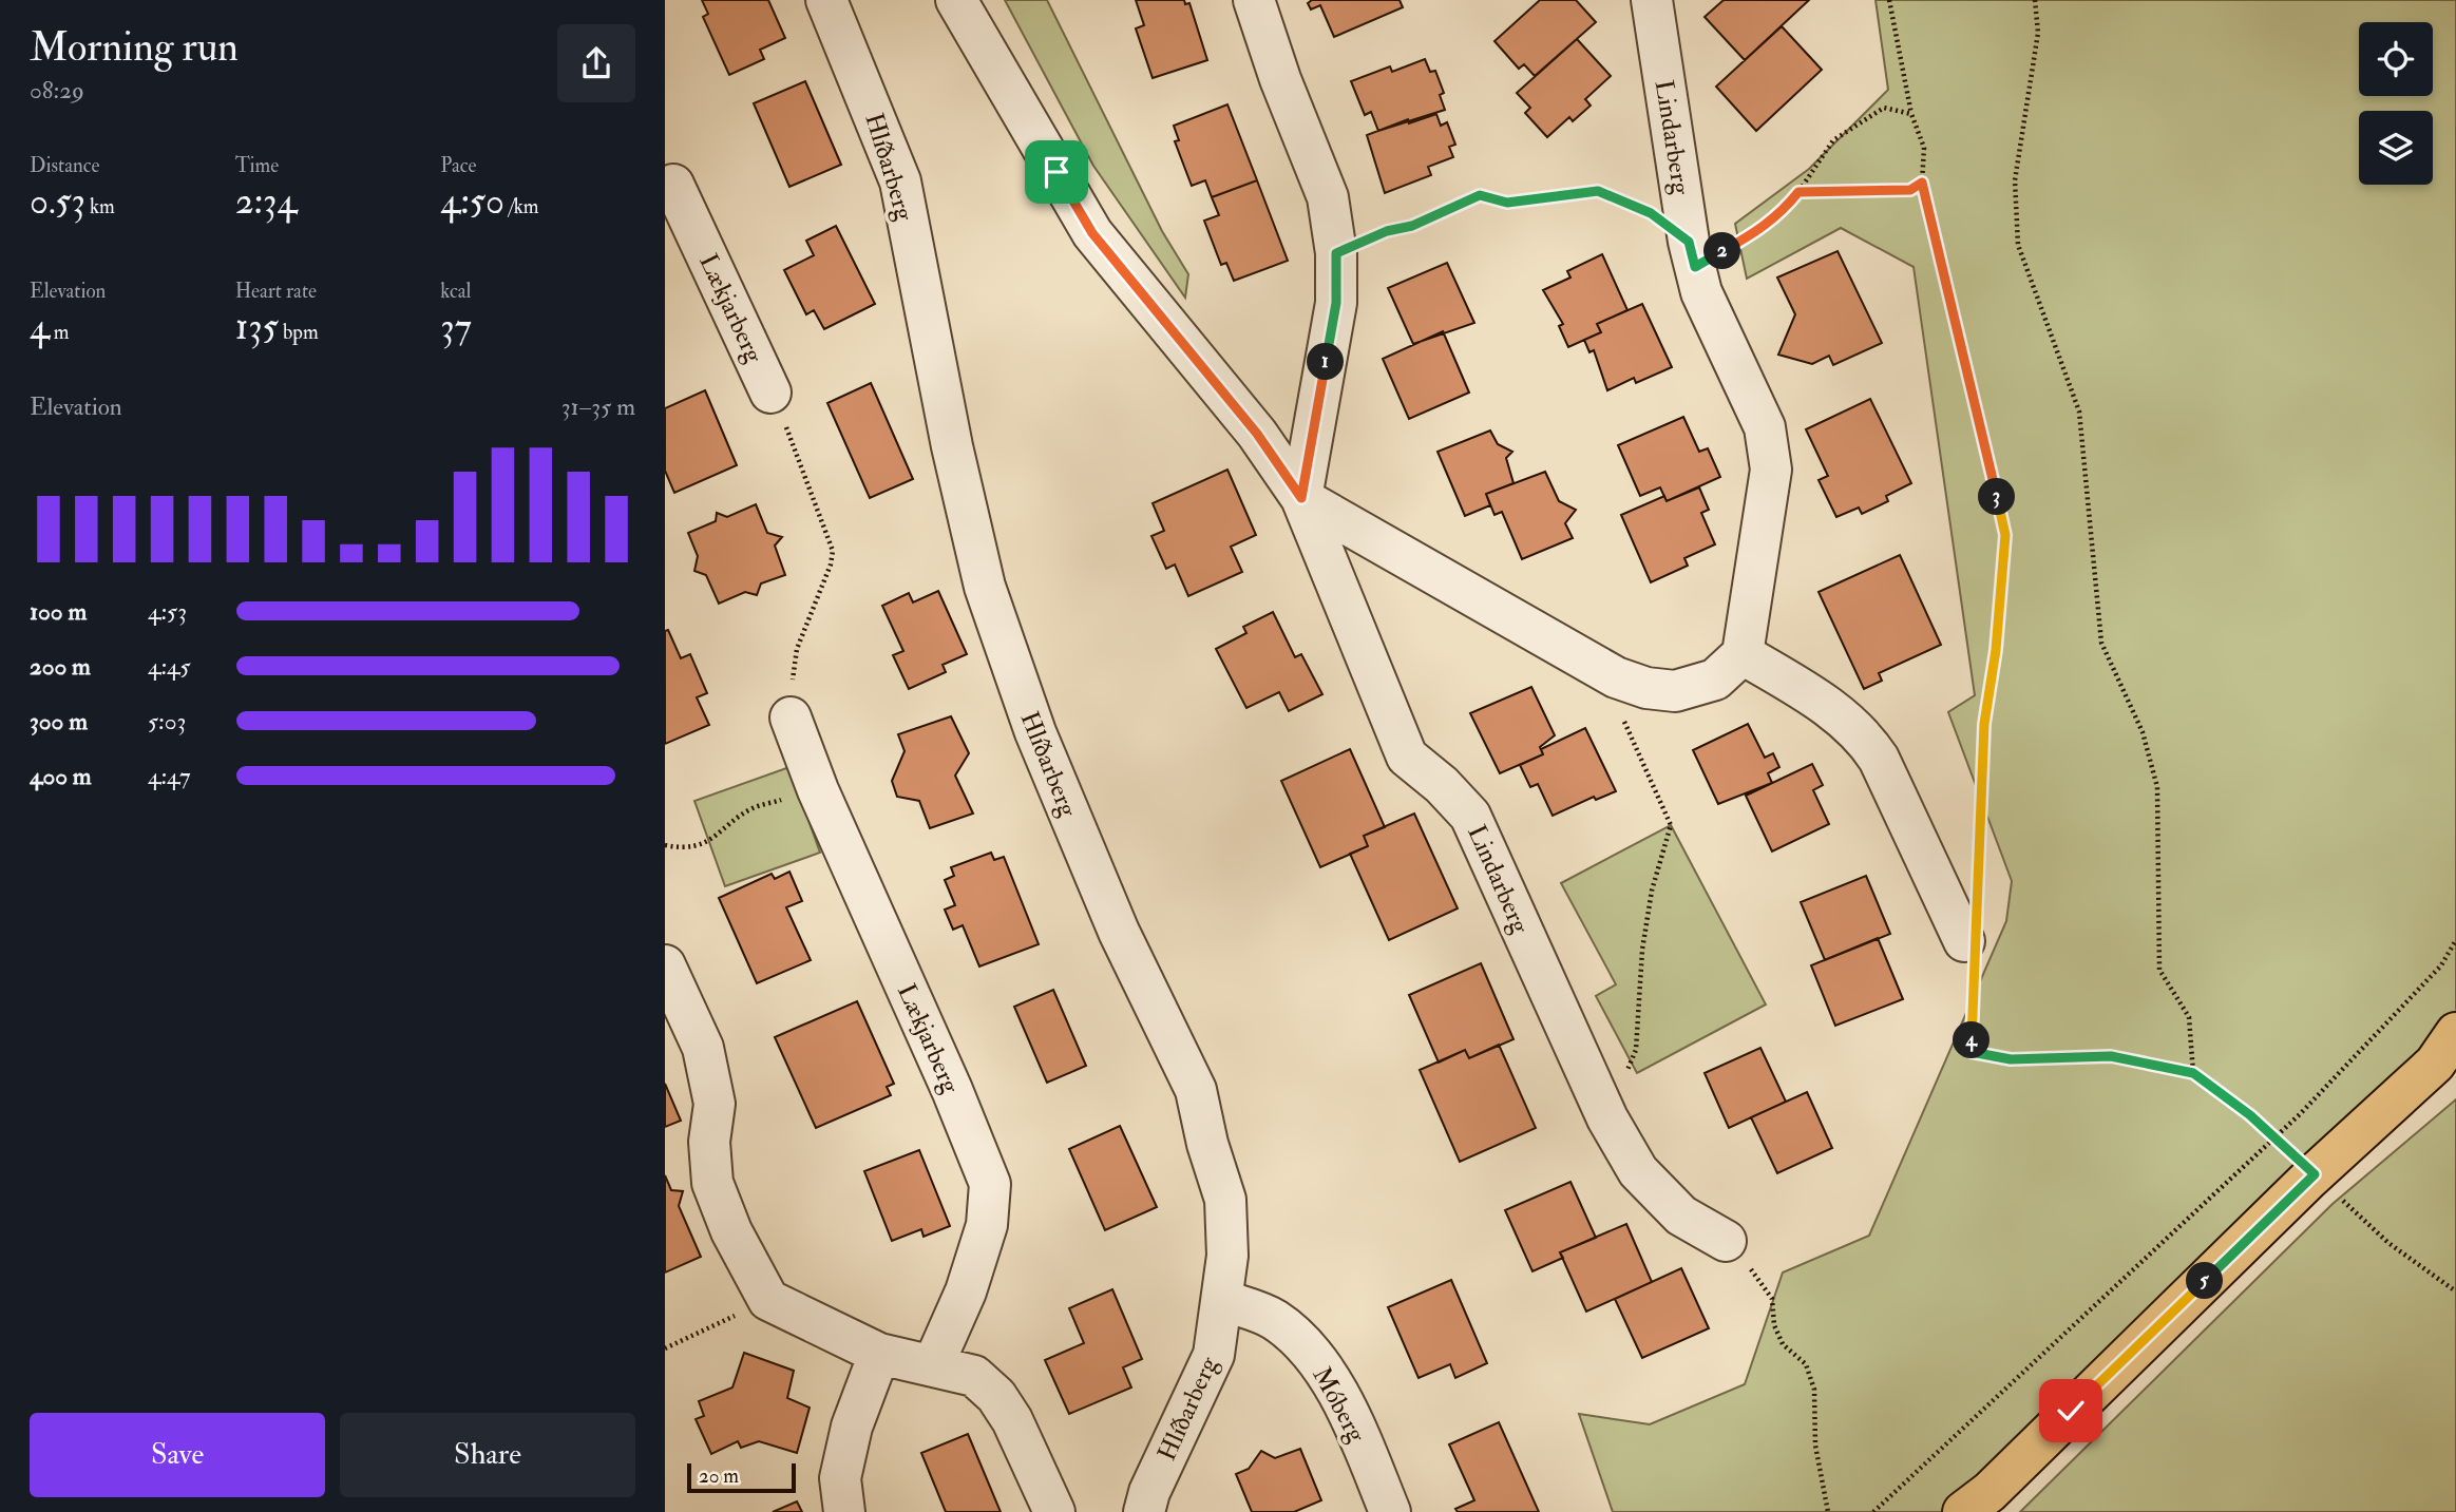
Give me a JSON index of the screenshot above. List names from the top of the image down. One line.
{"streets":{"street":["Lindarberg","Hlíðarberg","Lækjarberg","Móberg"]},"crossings":[["Hlíðarberg","Móberg"]],"scale_bar":"20 m","page":{"heading":["Morning run","08:29"],"stats":[["Distance","0.53 km"],["Time","2:34"],["Pace","4:50 /km"],["Elevation","4 m"],["Heart rate","135 bpm"],["kcal","37"]],"pins":["2","1","3","4","5"],"chart":["Elevation","31–35 m"],"list":[{"name":"100 m","note":"4:53"},{"name":"200 m","note":"4:45"},{"name":"300 m","note":"5:03"},{"name":"400 m","note":"4:47"}],"buttons":["Save","Share"],"scale":"20 m"}}
